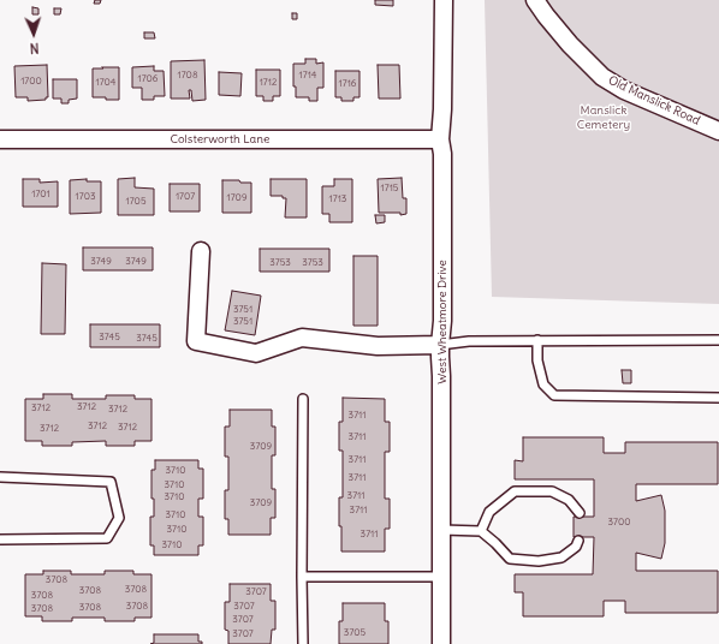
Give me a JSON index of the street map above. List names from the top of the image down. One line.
{"streets":{"street":["Old Manslick Road","Colsterworth Lane","West Wheatmore Drive"]},"crossings":[["Colsterworth Lane","West Wheatmore Drive"]],"parks":["Manslick Cemetery"],"house_numbers":["1708","1714","1706","1700","1704","1712","1716","1715","1701","1703","1707","1709","1713","1705","3749","3749","3753","3753","3751","3751","3745","3745","3712","3712","3712","3711","3712","3712","3712","3711","3709","3711","3710","3711","3710","3711","3710","3709","3711","3710","3700","3710","3711","3710","3708","3708","3708","3707","3708","3708","3707","3708","3708","3707","3705","3707"],"north":"bottom"}
